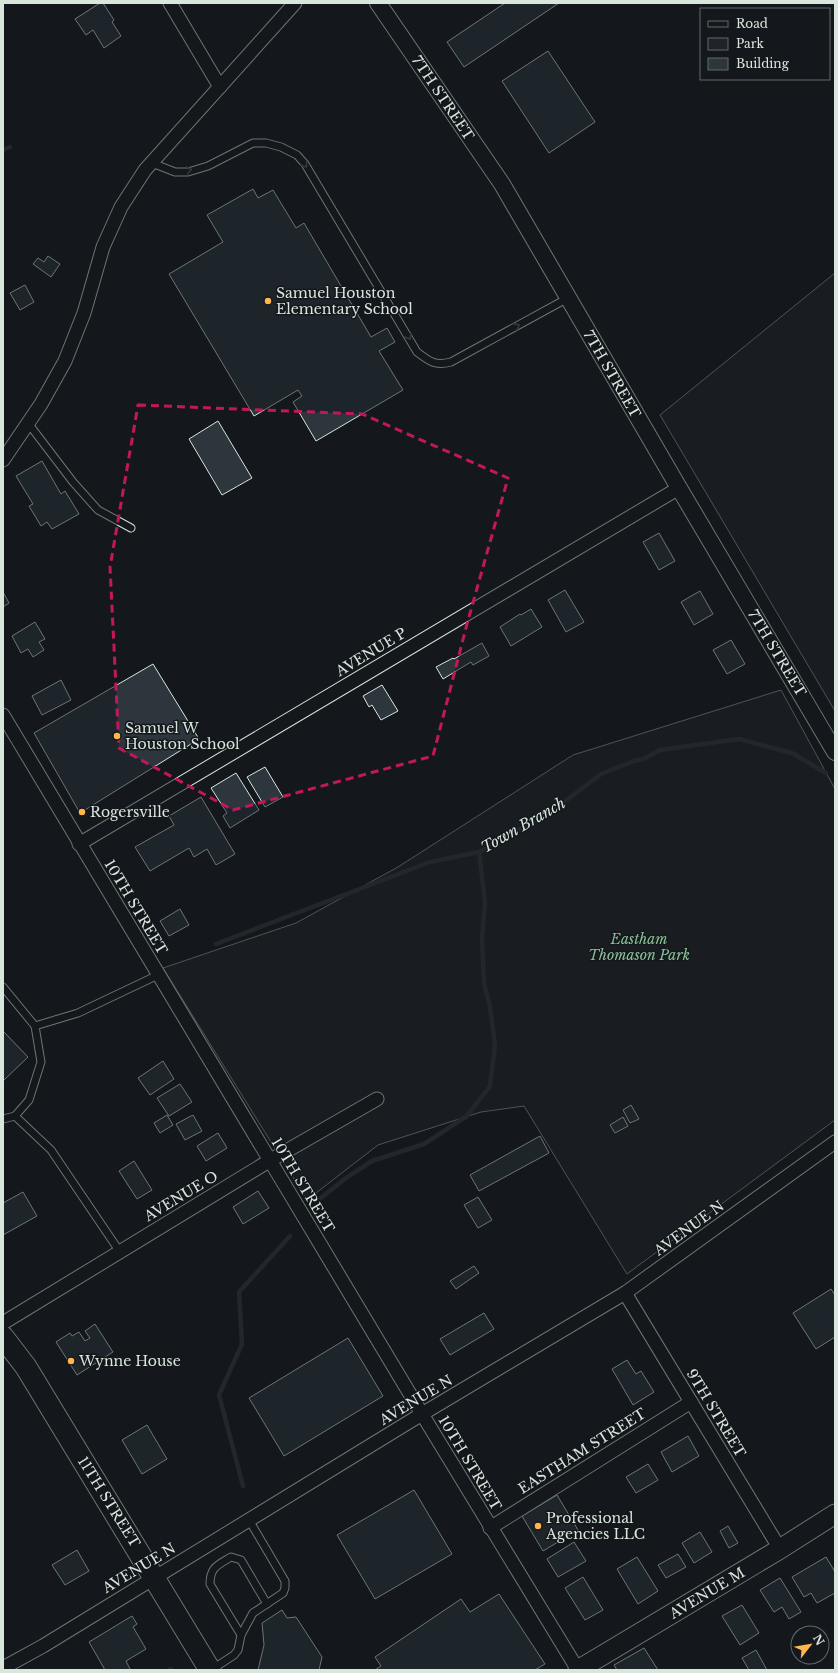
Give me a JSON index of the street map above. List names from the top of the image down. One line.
{"streets":{"main road":["11TH STREET","AVENUE M"],"street":["7TH STREET","AVENUE P","10TH STREET","AVENUE O","AVENUE N","9TH STREET","EASTHAM STREET"]},"crossings":[["7TH STREET","AVENUE P"],["AVENUE P","10TH STREET"],["10TH STREET","AVENUE O"],["10TH STREET","AVENUE N"],["10TH STREET","EASTHAM STREET"],["10TH STREET","AVENUE M"],["AVENUE N","9TH STREET"],["AVENUE N","11TH STREET"],["9TH STREET","EASTHAM STREET"],["9TH STREET","AVENUE M"]],"water":["Town Branch"],"parks":["Eastham Thomason Park"],"places":["Samuel Houston Elementary School","Samuel W Houston School","Rogersville","Wynne House","Professional Agencies LLC"],"legend":["Road","Park","Building"],"north":"top right"}
